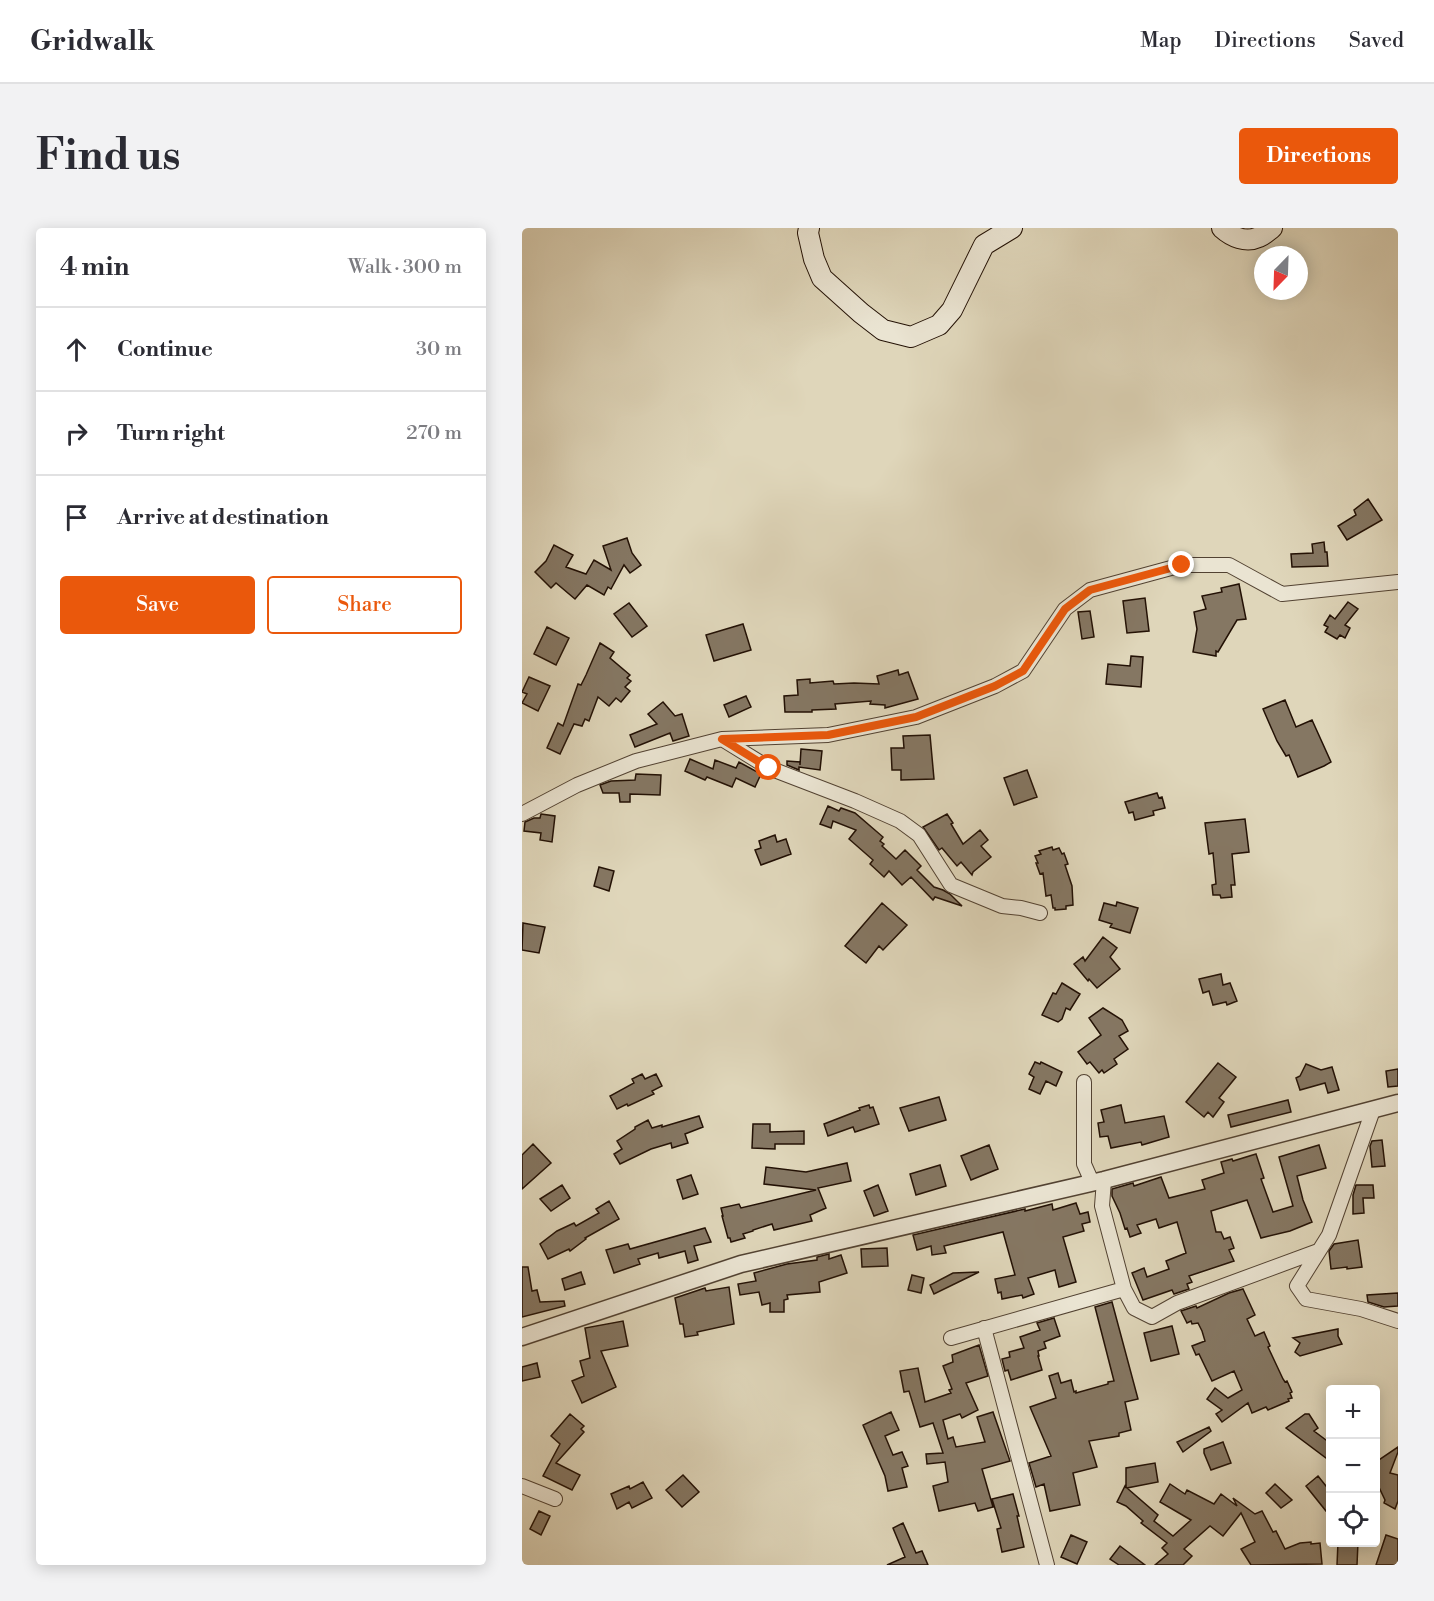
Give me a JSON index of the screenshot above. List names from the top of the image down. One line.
{"north":"bottom left","page":{"header":"Gridwalk","nav":["Map","Directions","Saved"],"buttons":["Directions",["Save","Share"]],"title":"Find us","heading":["4 min","Walk · 300 m"],"list":[["Continue","30 m"],["Turn right","270 m"],"Arrive at destination"],"map_buttons":["+","−"]}}
